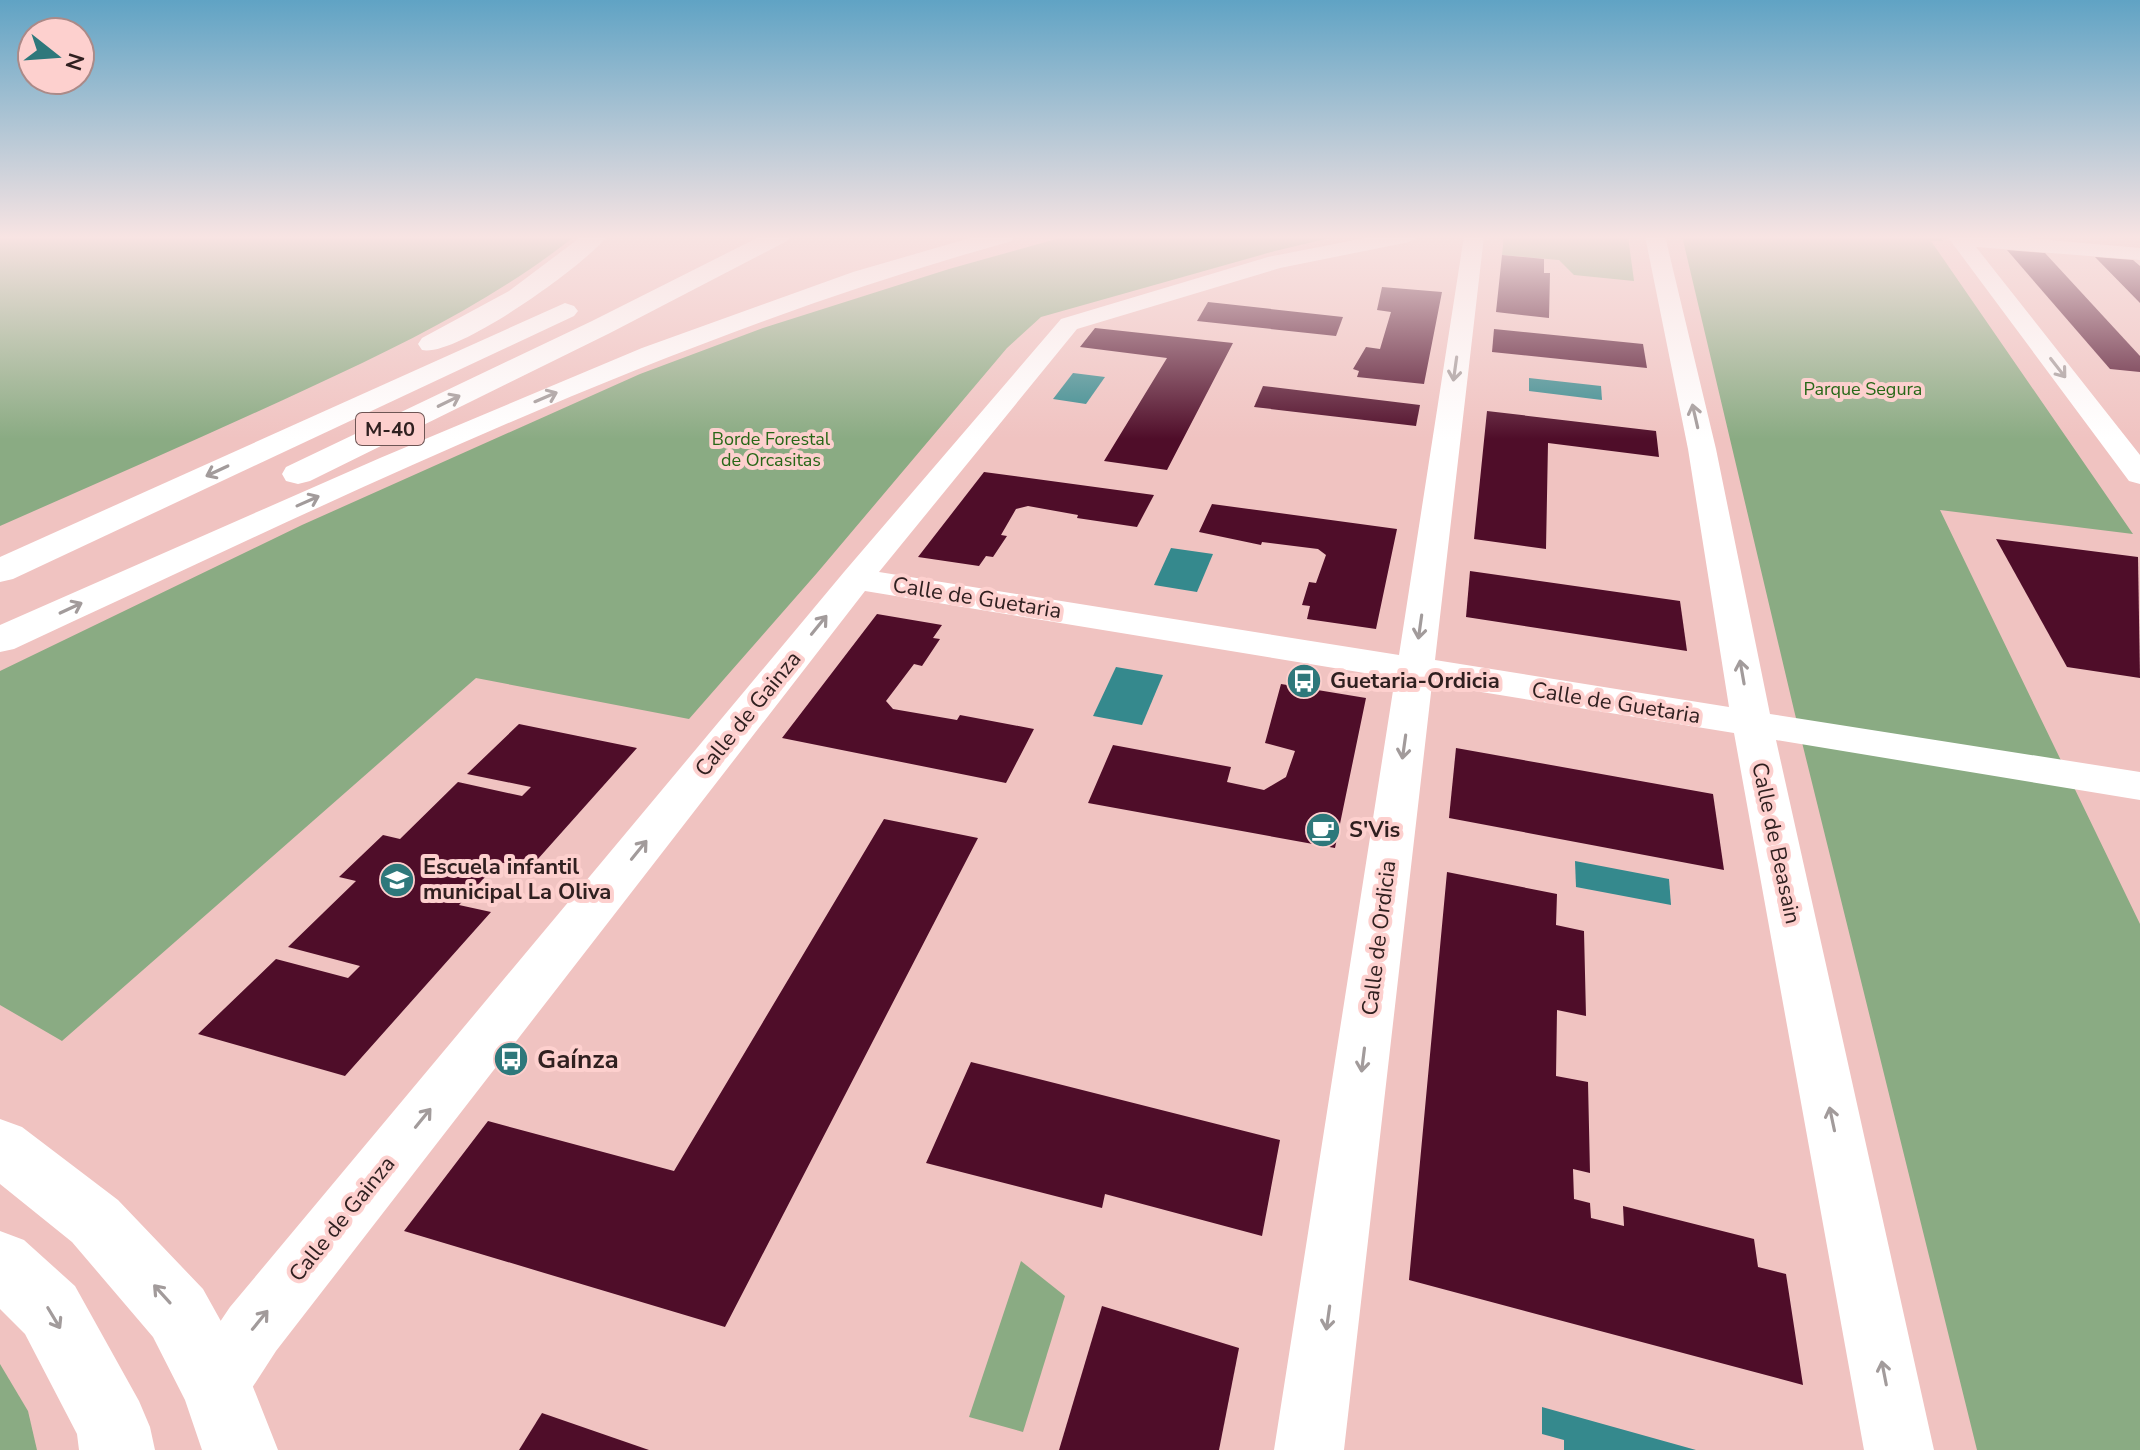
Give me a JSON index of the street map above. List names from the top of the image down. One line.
{"streets":{"main road":["M-40"],"street":["Calle de Guetaria","Calle de Gainza","Calle de Beasain","Calle de Ordicia"]},"crossings":[["Calle de Guetaria","Calle de Gainza"],["Calle de Guetaria","Calle de Beasain"],["Calle de Guetaria","Calle de Ordicia"]],"one_way":["Calle de Gainza","Calle de Beasain","Calle de Ordicia"],"parks":["Parque Segura","Borde Forestal de Orcasitas"],"places":{"bus stop":["Guetaria-Ordicia","Gaínza"],"cafe":["S'Vis"],"school or university":["Escuela infantil municipal La Oliva"]},"north":"right"}
